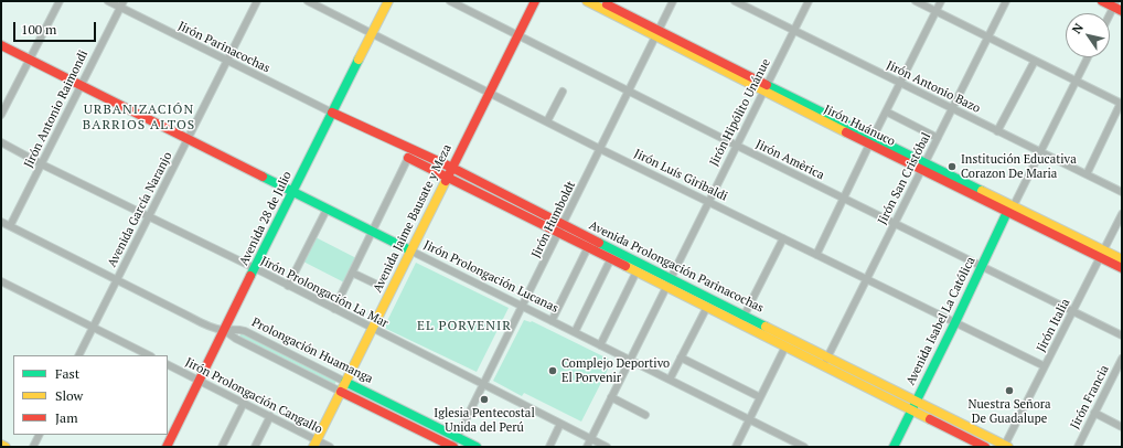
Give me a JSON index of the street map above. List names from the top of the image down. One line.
{"streets":{"main road":["Jirón Huánuco","Avenida 28 de Julio","Avenida Jaime Bausate y Meza","Avenida Prolongación Parinacochas","Jirón Prolongación Lucanas","Avenida Isabel La Católica","Prolongación Huamanga"],"street":["Jirón Parinacochas","Jirón Antonio Bazo","Jirón Antonio Raimondi","Jirón Hipólito Unánue","Jirón Amèrica","Jirón Luís Giribaldi","Jirón San Cristóbal","Avenida García Naranjo","Jirón Humboldt","Jirón Prolongación La Mar","Jirón Italia","Jirón Prolongación Cangallo","Jirón Francia"]},"crossings":[["Jirón Parinacochas","Jirón Antonio Raimondi"],["Jirón Parinacochas","Avenida García Naranjo"],["Jirón Parinacochas","Avenida 28 de Julio"],["Jirón Parinacochas","Avenida Prolongación Parinacochas"],["Jirón Antonio Bazo","Jirón Hipólito Unánue"],["Jirón Antonio Bazo","Jirón San Cristóbal"],["Jirón Antonio Bazo","Avenida Isabel La Católica"],["Jirón Antonio Raimondi","Jirón Prolongación Lucanas"],["Jirón Antonio Raimondi","Jirón Prolongación La Mar"],["Jirón Hipólito Unánue","Jirón Huánuco"],["Jirón Hipólito Unánue","Jirón Amèrica"],["Jirón Hipólito Unánue","Jirón Luís Giribaldi"],["Jirón Hipólito Unánue","Avenida Prolongación Parinacochas"],["Jirón Hipólito Unánue","Jirón Prolongación Lucanas"],["Jirón Hipólito Unánue","Jirón Prolongación La Mar"],["Jirón Huánuco","Jirón San Cristóbal"],["Jirón Huánuco","Jirón Humboldt"],["Jirón Huánuco","Avenida Isabel La Católica"],["Jirón Huánuco","Jirón Italia"],["Jirón Amèrica","Jirón San Cristóbal"],["Jirón Amèrica","Avenida Jaime Bausate y Meza"],["Jirón Amèrica","Jirón Humboldt"],["Jirón Amèrica","Avenida Isabel La Católica"],["Jirón Amèrica","Jirón Italia"],["Jirón Luís Giribaldi","Jirón San Cristóbal"],["Jirón Luís Giribaldi","Avenida 28 de Julio"],["Jirón Luís Giribaldi","Avenida Jaime Bausate y Meza"],["Jirón Luís Giribaldi","Jirón Humboldt"],["Jirón Luís Giribaldi","Avenida Isabel La Católica"],["Jirón Luís Giribaldi","Jirón Italia"],["Jirón San Cristóbal","Avenida Prolongación Parinacochas"],["Avenida García Naranjo","Jirón Prolongación Lucanas"],["Avenida García Naranjo","Jirón Prolongación La Mar"],["Avenida 28 de Julio","Avenida Prolongación Parinacochas"],["Avenida 28 de Julio","Jirón Prolongación Lucanas"],["Avenida 28 de Julio","Jirón Prolongación La Mar"],["Avenida 28 de Julio","Prolongación Huamanga"],["Avenida 28 de Julio","Jirón Prolongación Cangallo"],["Avenida Jaime Bausate y Meza","Avenida Prolongación Parinacochas"],["Avenida Jaime Bausate y Meza","Jirón Prolongación Lucanas"],["Avenida Jaime Bausate y Meza","Jirón Prolongación La Mar"],["Avenida Jaime Bausate y Meza","Prolongación Huamanga"],["Avenida Jaime Bausate y Meza","Jirón Prolongación Cangallo"],["Jirón Humboldt","Avenida Prolongación Parinacochas"],["Jirón Humboldt","Jirón Prolongación Lucanas"],["Jirón Humboldt","Jirón Prolongación La Mar"],["Jirón Humboldt","Prolongación Huamanga"],["Avenida Prolongación Parinacochas","Avenida Isabel La Católica"],["Avenida Prolongación Parinacochas","Jirón Italia"]],"districts":["URBANIZACIÓN BARRIOS ALTOS","EL PORVENIR"],"places":["Institución Educativa Corazon De Maria","Complejo Deportivo El Porvenir","Nuestra Señora De Guadalupe","Iglesia Pentecostal Unida del Perú"],"legend":["Fast","Slow","Jam"],"scale_bar":"100 m","north":"top left"}
